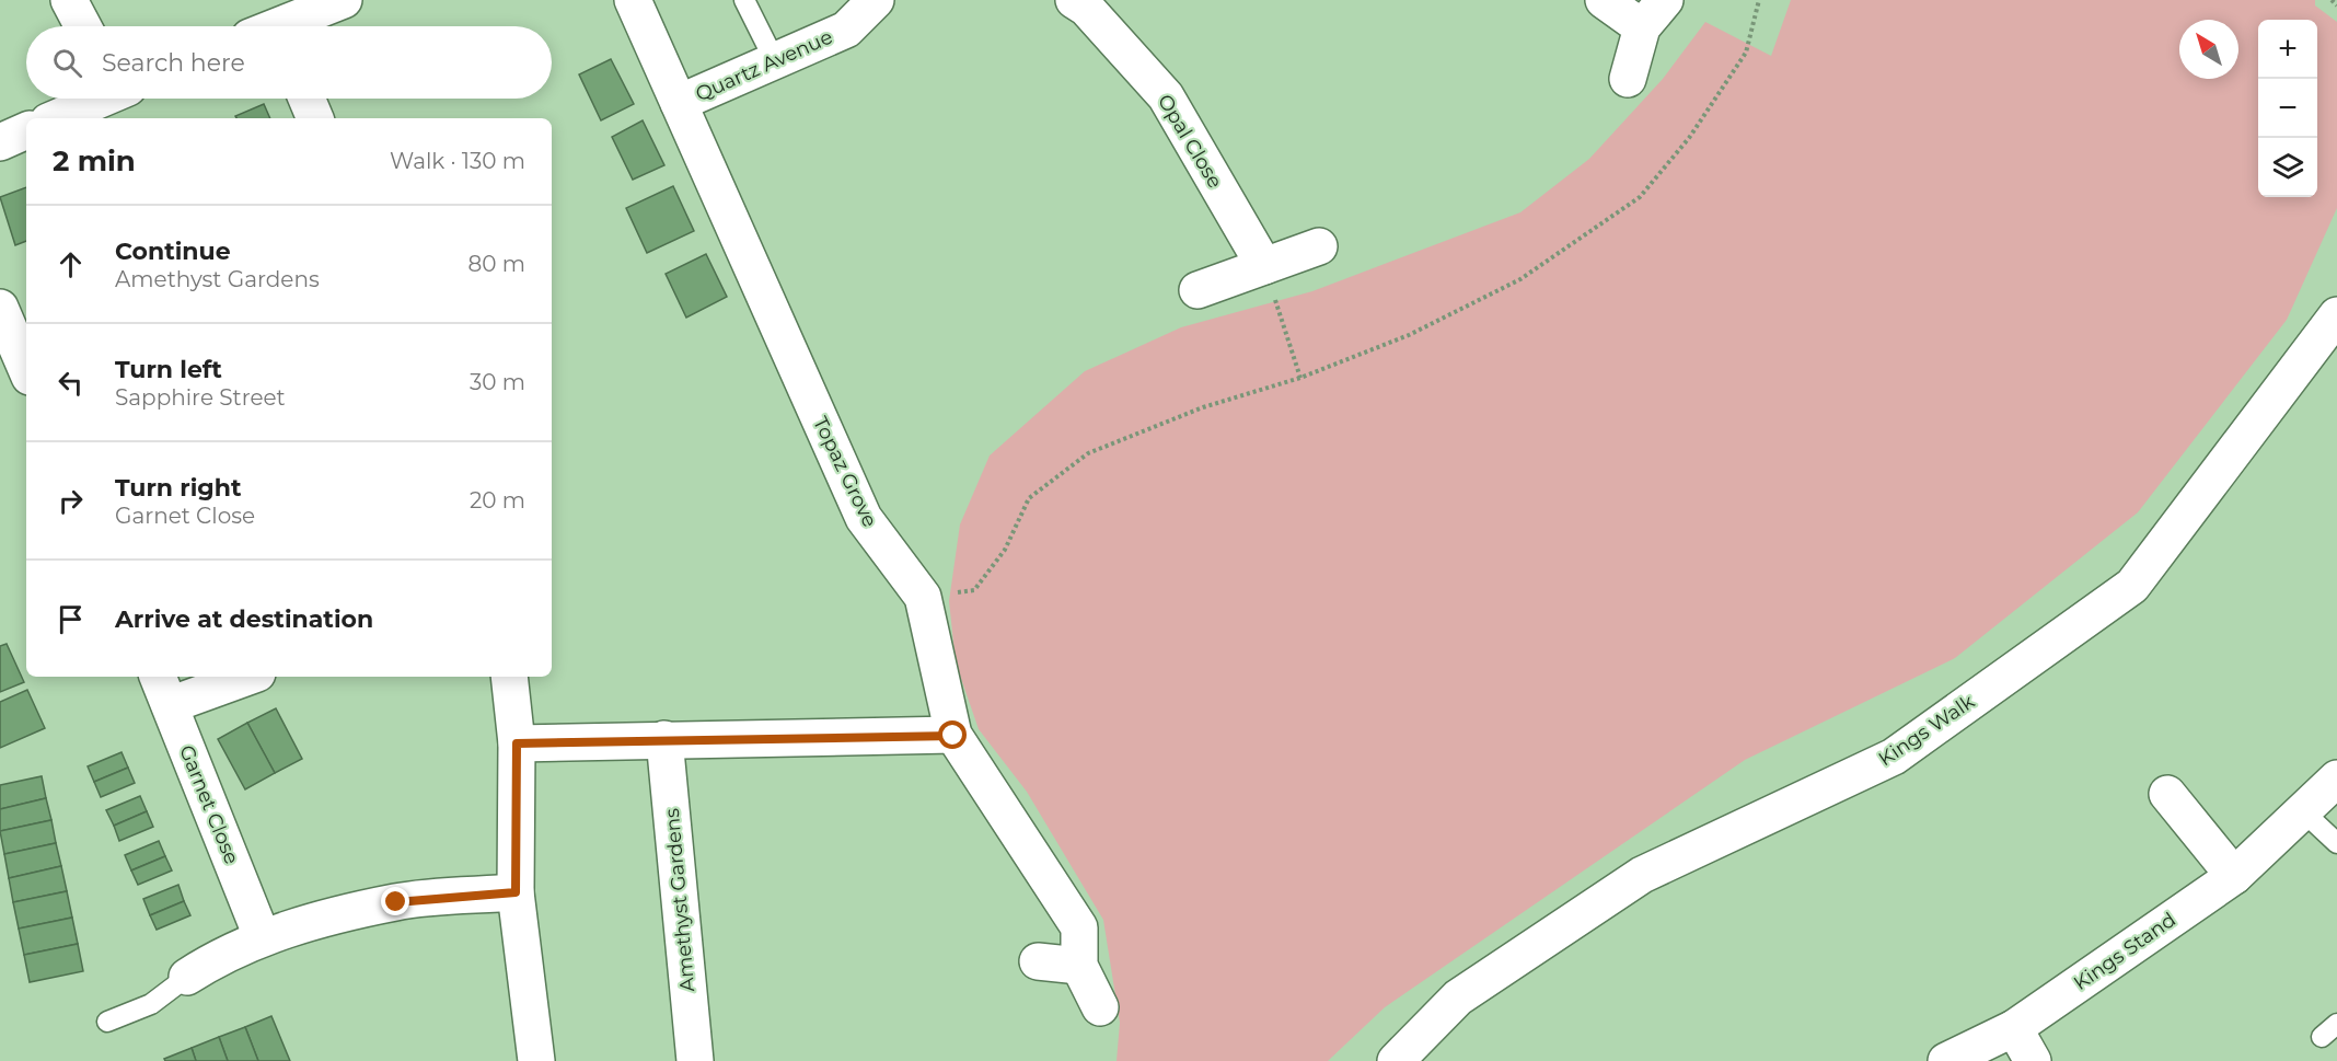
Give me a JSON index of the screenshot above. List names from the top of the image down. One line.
{"streets":{"street":["Quartz Avenue","Opal Close","Topaz Grove","Kings Walk","Garnet Close","Amethyst Gardens","Kings Stand"]},"crossings":[["Quartz Avenue","Topaz Grove"]],"north":"top left","page":{"map_buttons":["+","−"],"search":"Search here","heading":["2 min","Walk · 130 m"],"list":[["Continue","Amethyst Gardens","80 m"],["Turn left","Sapphire Street","30 m"],["Turn right","Garnet Close","20 m"],"Arrive at destination"]}}
